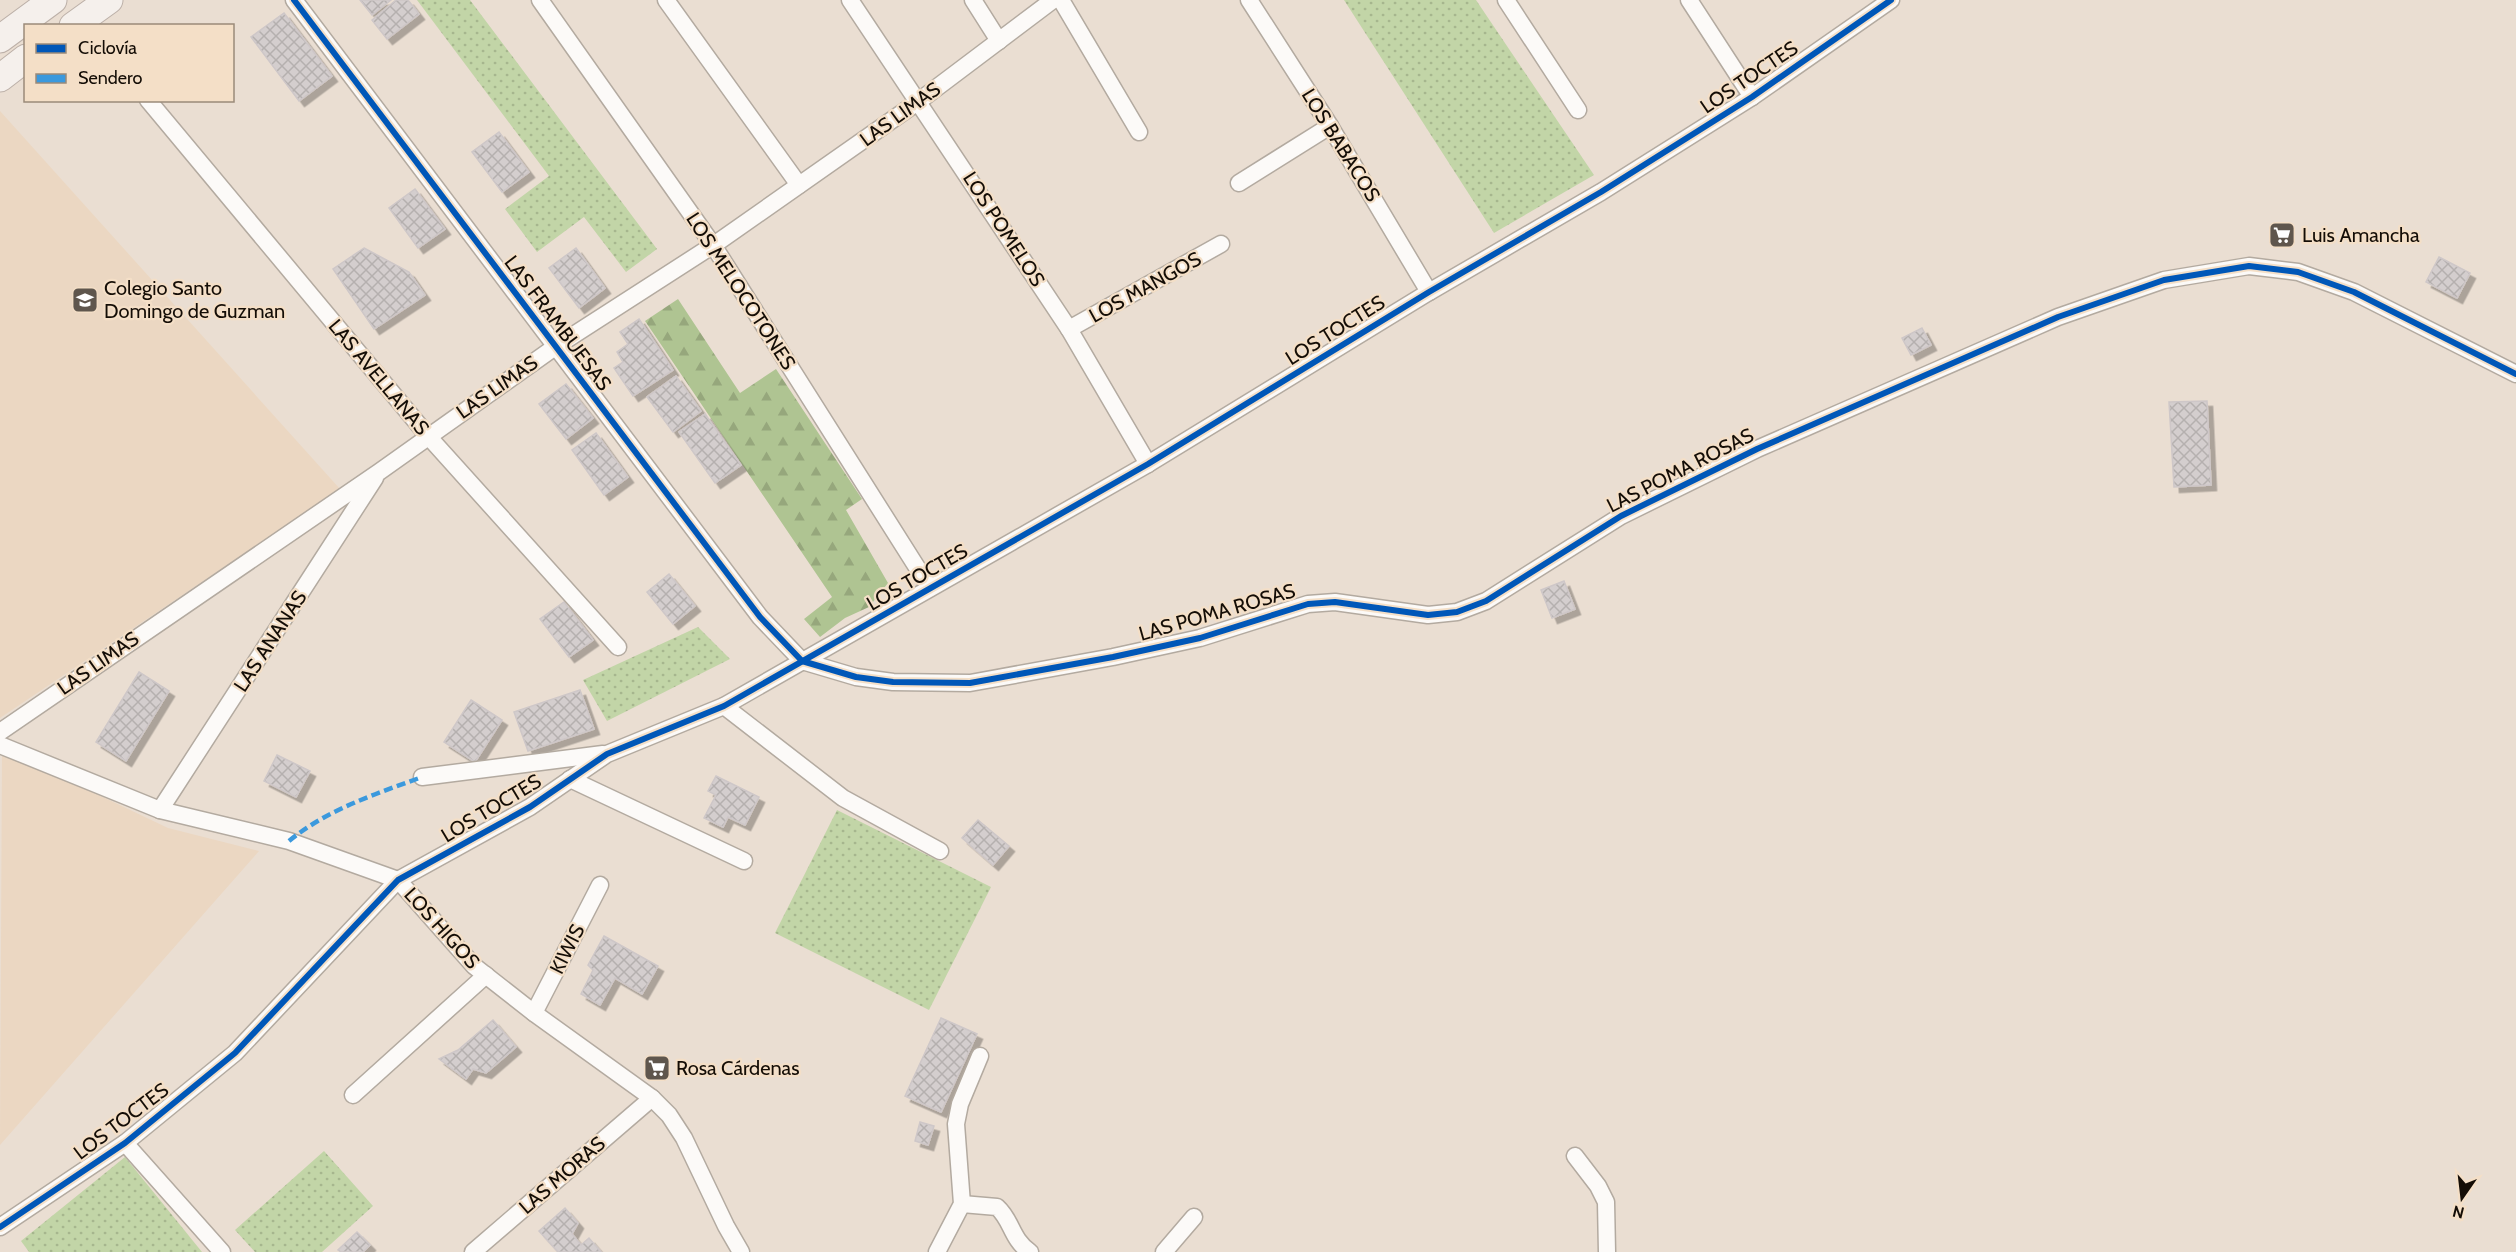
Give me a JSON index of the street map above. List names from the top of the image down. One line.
{"streets":{"street":["LOS TOCTES","LAS LIMAS","LOS BABACOS","LOS POMELOS","LOS MANGOS","LOS MELOCOTONES","LAS FRAMBUESAS","LAS AVELLANAS","LAS POMA ROSAS","LAS ANANAS","LOS HIGOS","KIWIS","LAS MORAS"]},"crossings":[["LOS TOCTES","LOS BABACOS"],["LOS TOCTES","LOS POMELOS"],["LOS TOCTES","LOS MELOCOTONES"],["LOS TOCTES","LAS FRAMBUESAS"],["LOS TOCTES","LAS POMA ROSAS"],["LOS TOCTES","LOS HIGOS"],["LAS LIMAS","LOS POMELOS"],["LAS LIMAS","LOS MELOCOTONES"],["LAS LIMAS","LAS FRAMBUESAS"],["LAS LIMAS","LAS AVELLANAS"],["LAS LIMAS","LAS ANANAS"],["LOS POMELOS","LOS MANGOS"],["LAS FRAMBUESAS","LAS POMA ROSAS"],["LAS ANANAS","LOS HIGOS"],["LOS HIGOS","KIWIS"],["LOS HIGOS","LAS MORAS"]],"places":{"supermarket":["Luis Amancha","Rosa Cárdenas"],"school or university":["Colegio Santo Domingo de Guzman"]},"legend":["Ciclovía","Sendero"],"north":"bottom"}
